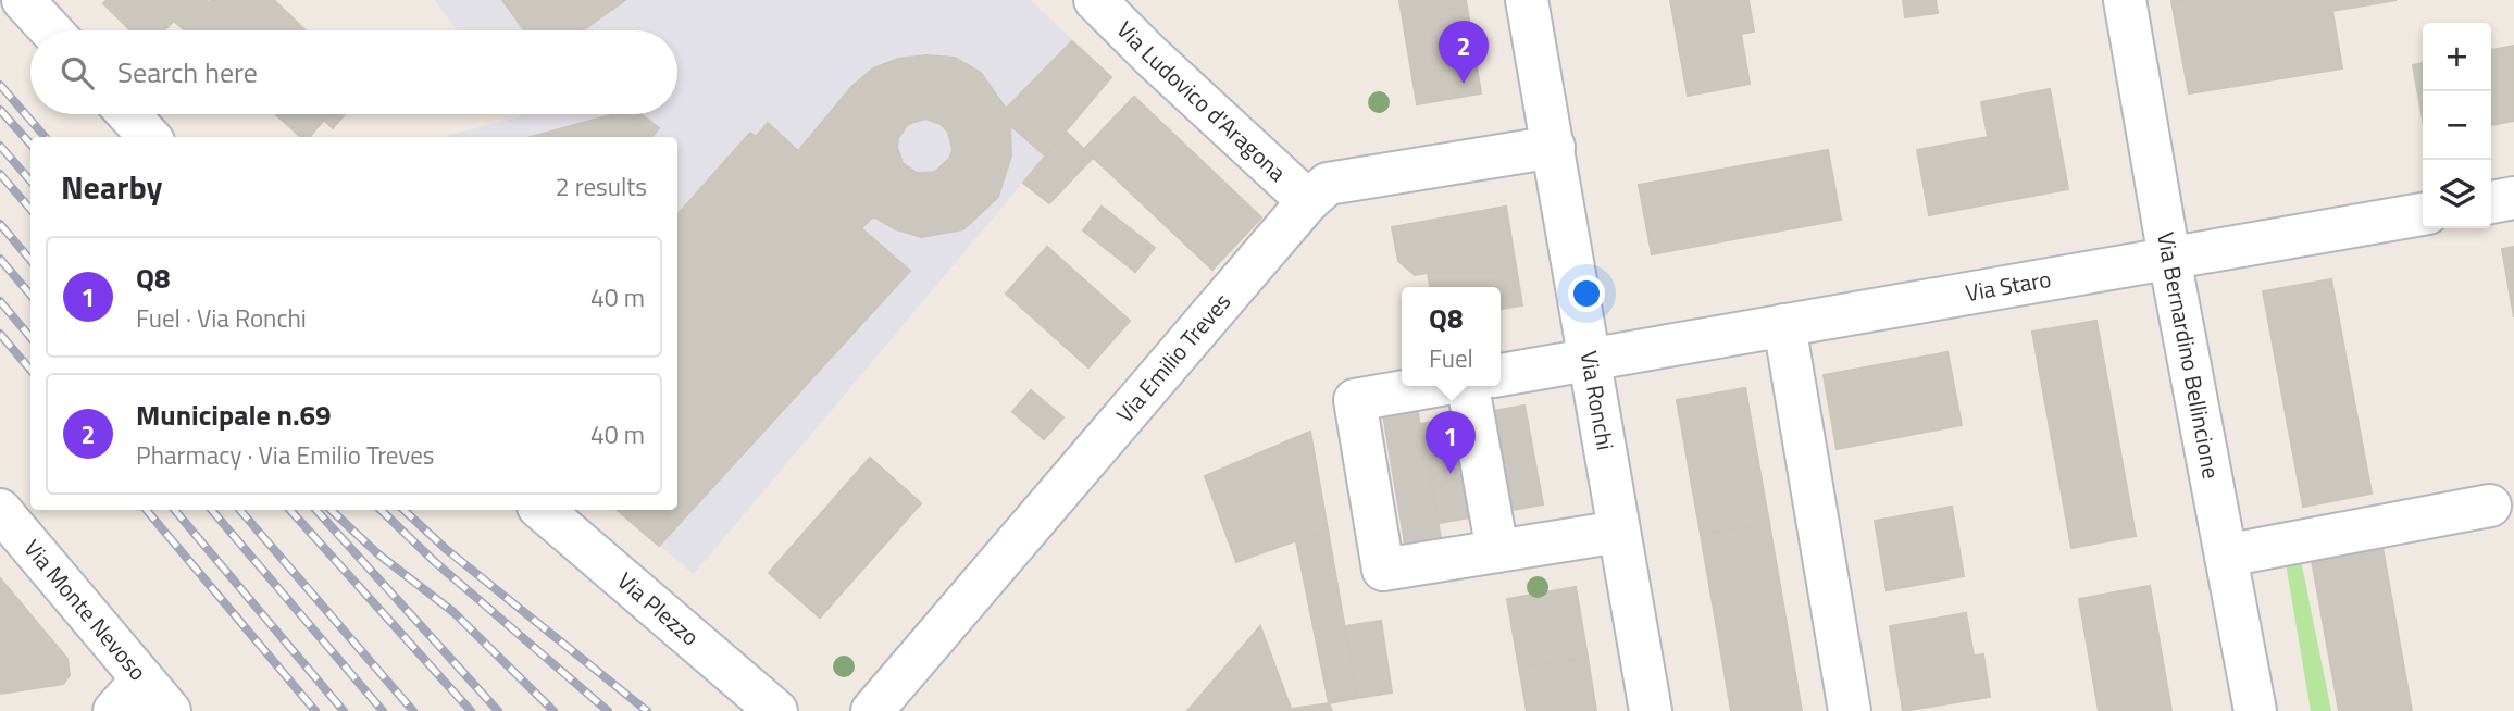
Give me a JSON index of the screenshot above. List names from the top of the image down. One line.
{"streets":{"street":["Via Ludovico d'Aragona","Via Staro","Via Bernardino Bellincione","Via Emilio Treves","Via Ronchi","Via Plezzo","Via Monte Nevoso"]},"crossings":[["Via Ludovico d'Aragona","Via Emilio Treves"],["Via Staro","Via Bernardino Bellincione"],["Via Staro","Via Ronchi"],["Via Emilio Treves","Via Ronchi"]],"page":{"pins":["2","1"],"map_buttons":["+","−"],"search":"Search here","heading":["Nearby","2 results"],"list":[{"mark":"1","name":"Q8","note":"Fuel · Via Ronchi","value":"40 m"},{"mark":"2","name":"Municipale n.69","note":"Pharmacy · Via Emilio Treves","value":"40 m"}],"popup":["Q8","Fuel"]}}
